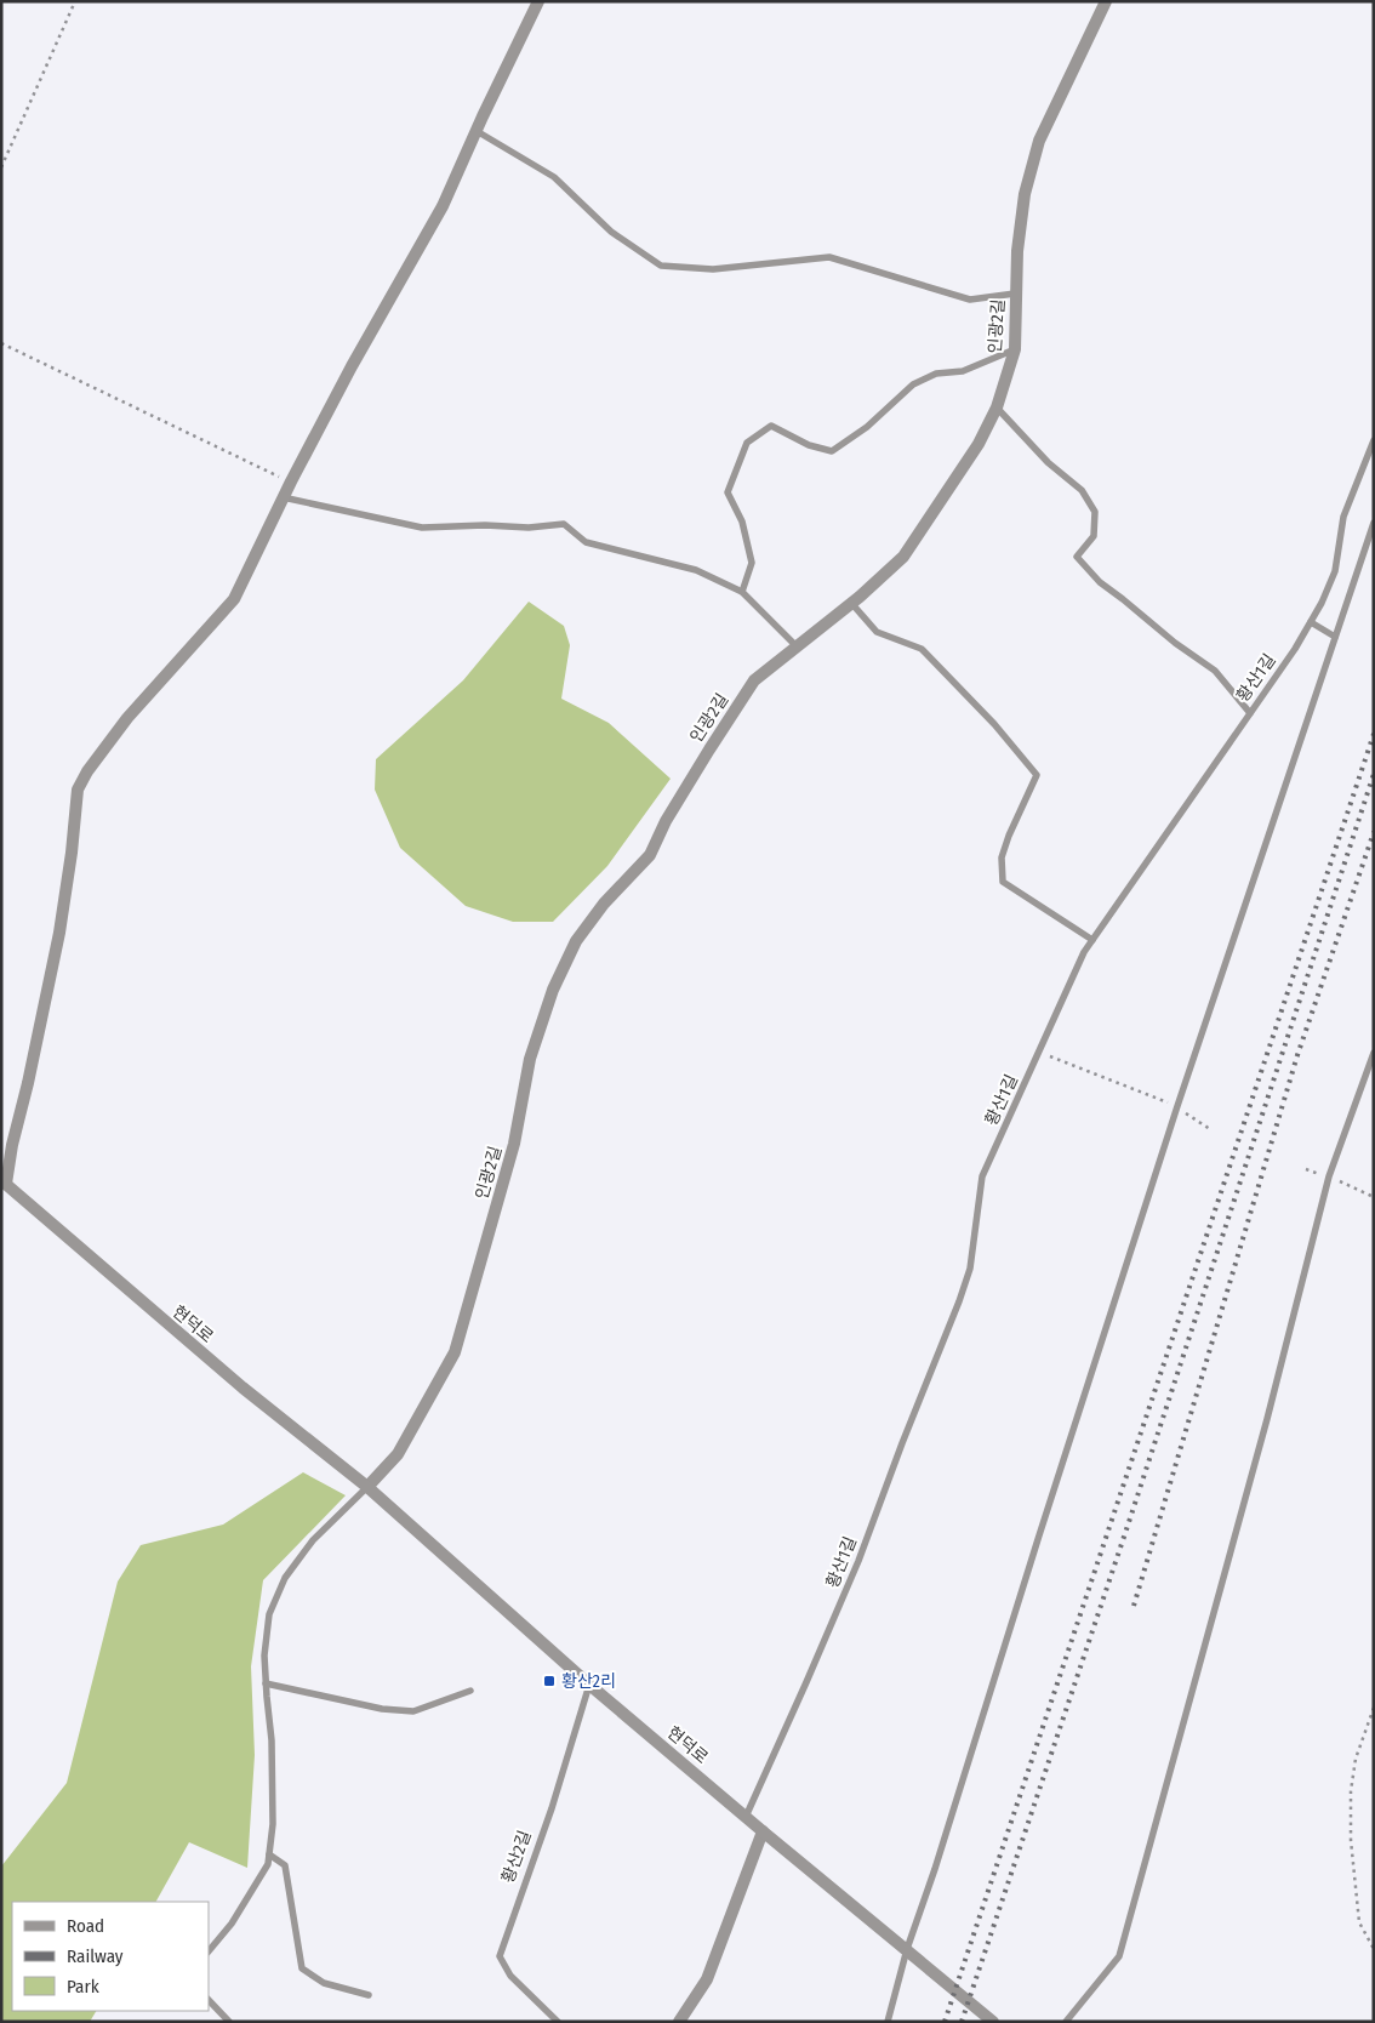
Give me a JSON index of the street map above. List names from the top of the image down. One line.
{"streets":{"street":["인광2길","현덕로"],"lane":["황산1길","황산2길"]},"crossings":[["인광2길","현덕로"],["황산1길","현덕로"],["현덕로","황산2길"]],"places":{"transit":["황산2리"]},"legend":["Road","Railway","Park"]}
